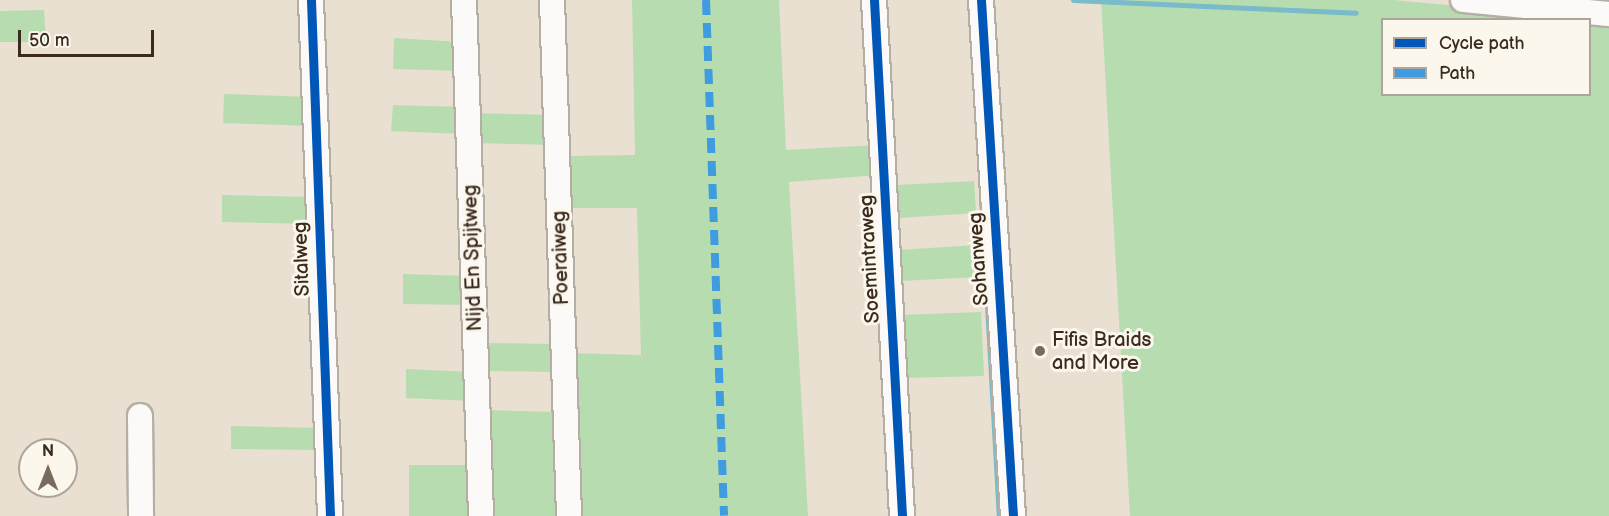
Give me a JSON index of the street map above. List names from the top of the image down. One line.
{"streets":{"street":["Nijd En Spijtweg","Poeraiweg","Sitalweg","Soemintraweg","Sohanweg"]},"places":["Fifis Braids and More"],"legend":["Cycle path","Path"],"scale_bar":"50 m","north":"top"}
